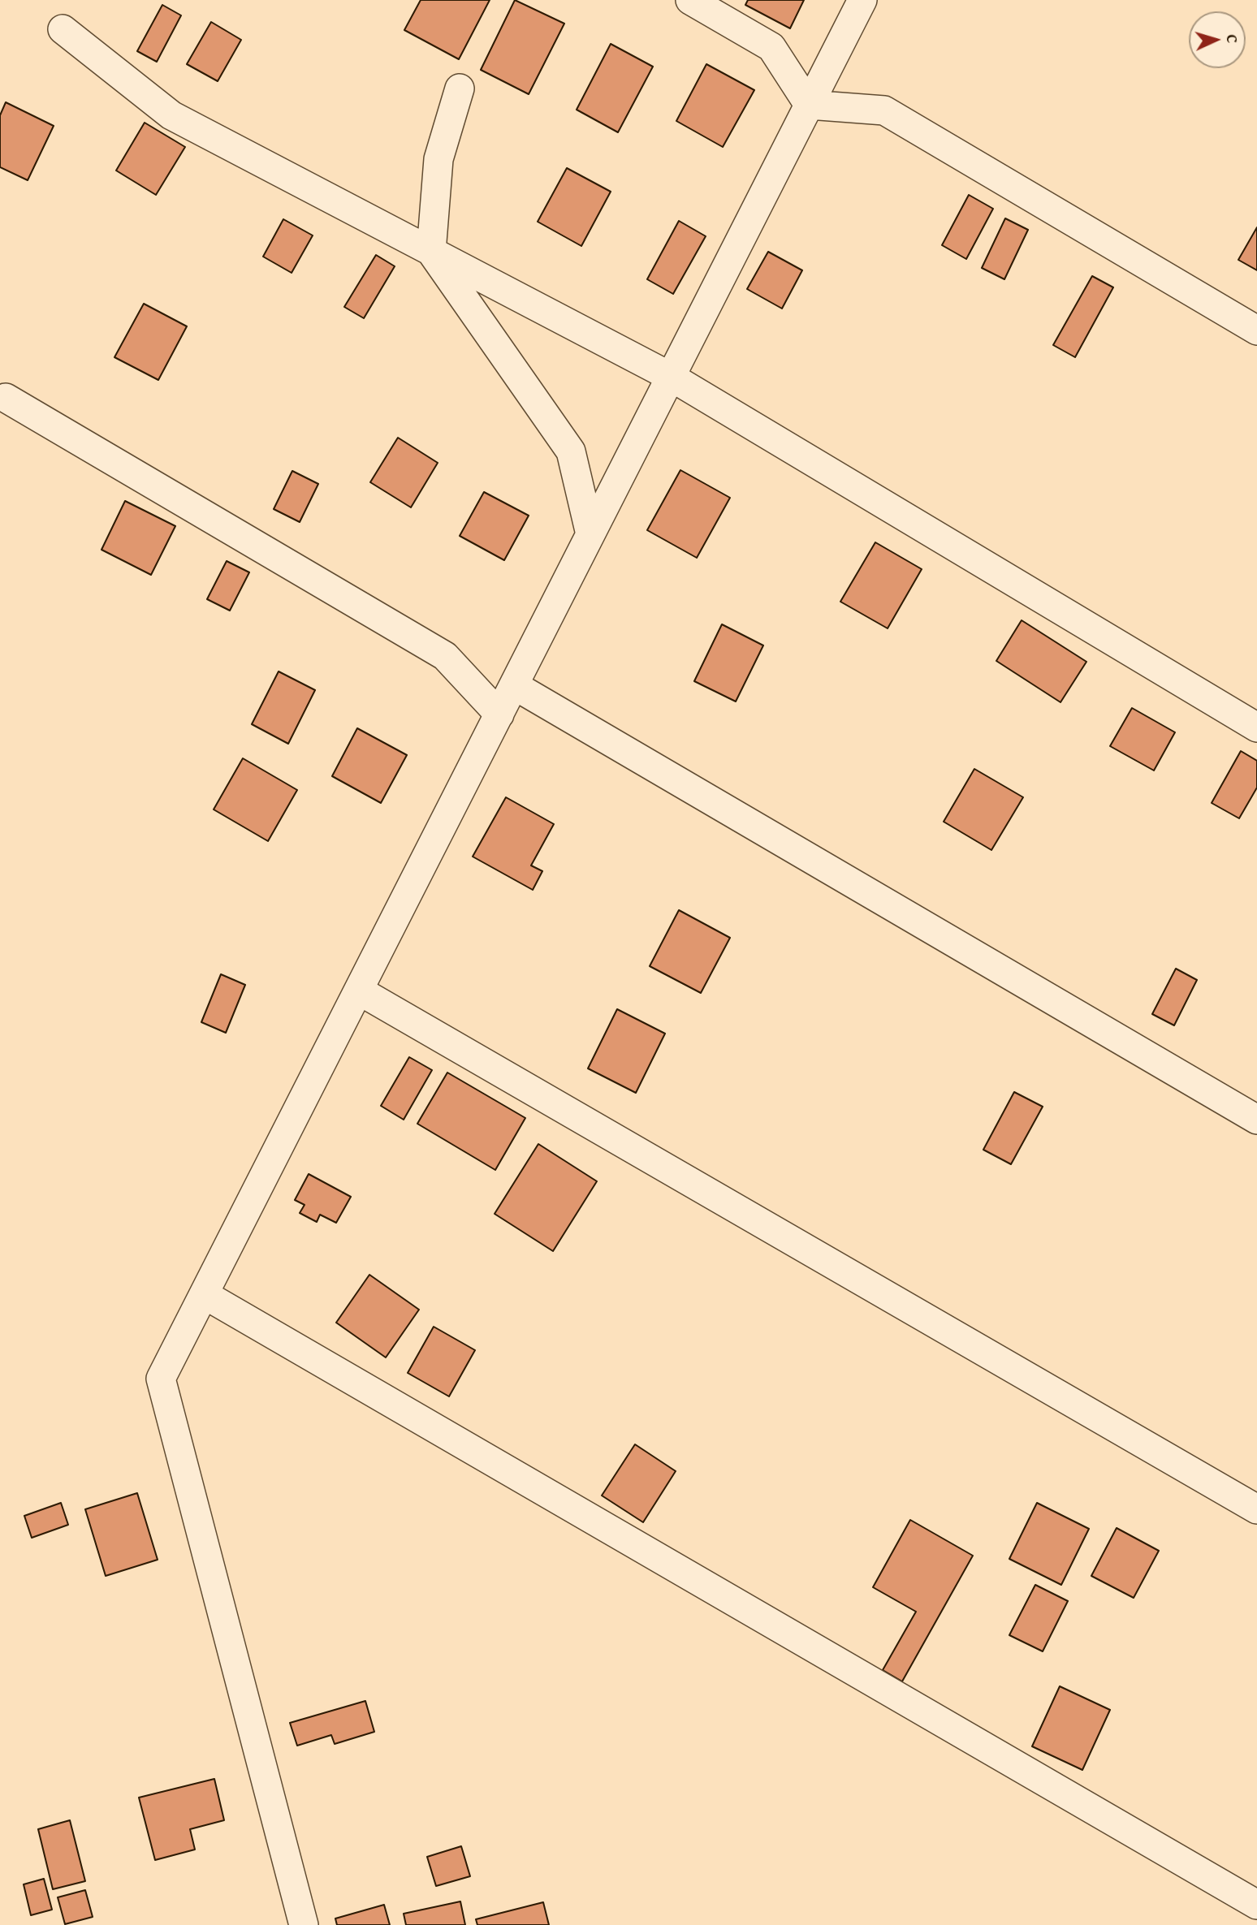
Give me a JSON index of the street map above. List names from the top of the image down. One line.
{"north":"right"}
